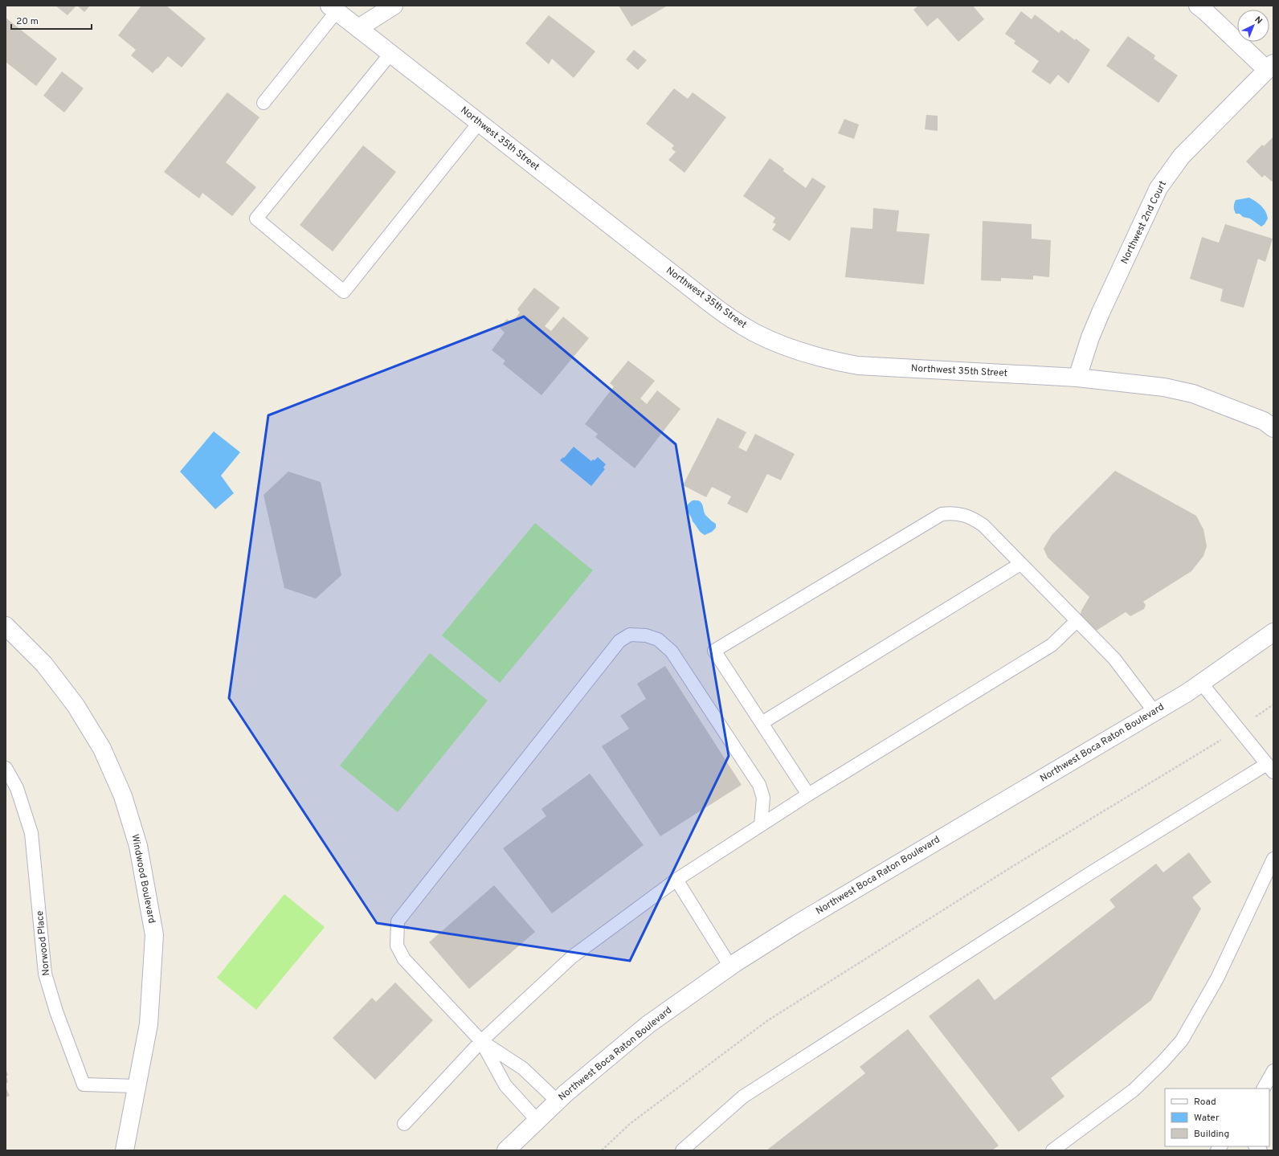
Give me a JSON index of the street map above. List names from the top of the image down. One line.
{"streets":{"street":["Northwest 35th Street","Northwest 2nd Court","Northwest Boca Raton Boulevard","Windwood Boulevard"],"lane":["Norwood Place"]},"crossings":[["Northwest 35th Street","Northwest 2nd Court"],["Windwood Boulevard","Norwood Place"]],"legend":["Road","Water","Building"],"scale_bar":"20 m","north":"top right"}
